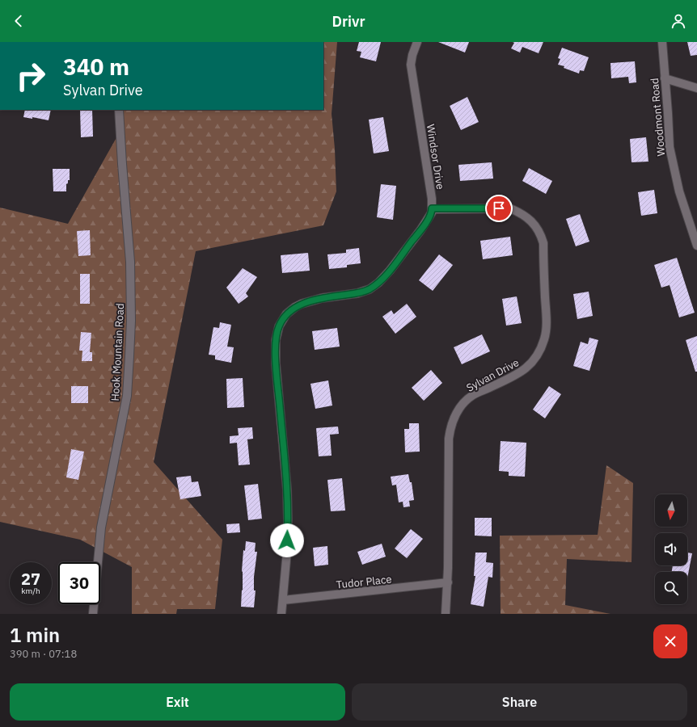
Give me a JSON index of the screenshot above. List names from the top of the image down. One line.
{"streets":{"street":["Woodmont Road","Windsor Drive","Hook Mountain Road","Sylvan Drive","Tudor Place"]},"crossings":[["Windsor Drive","Sylvan Drive"],["Windsor Drive","Tudor Place"],["Sylvan Drive","Tudor Place"]],"north":"bottom","page":{"header":"Drivr","turn":["340 m","Sylvan Drive"],"speed":"27 km/h","limit":"30","heading":["1 min","390 m · 07:18"],"buttons":["Exit","Share"]}}
